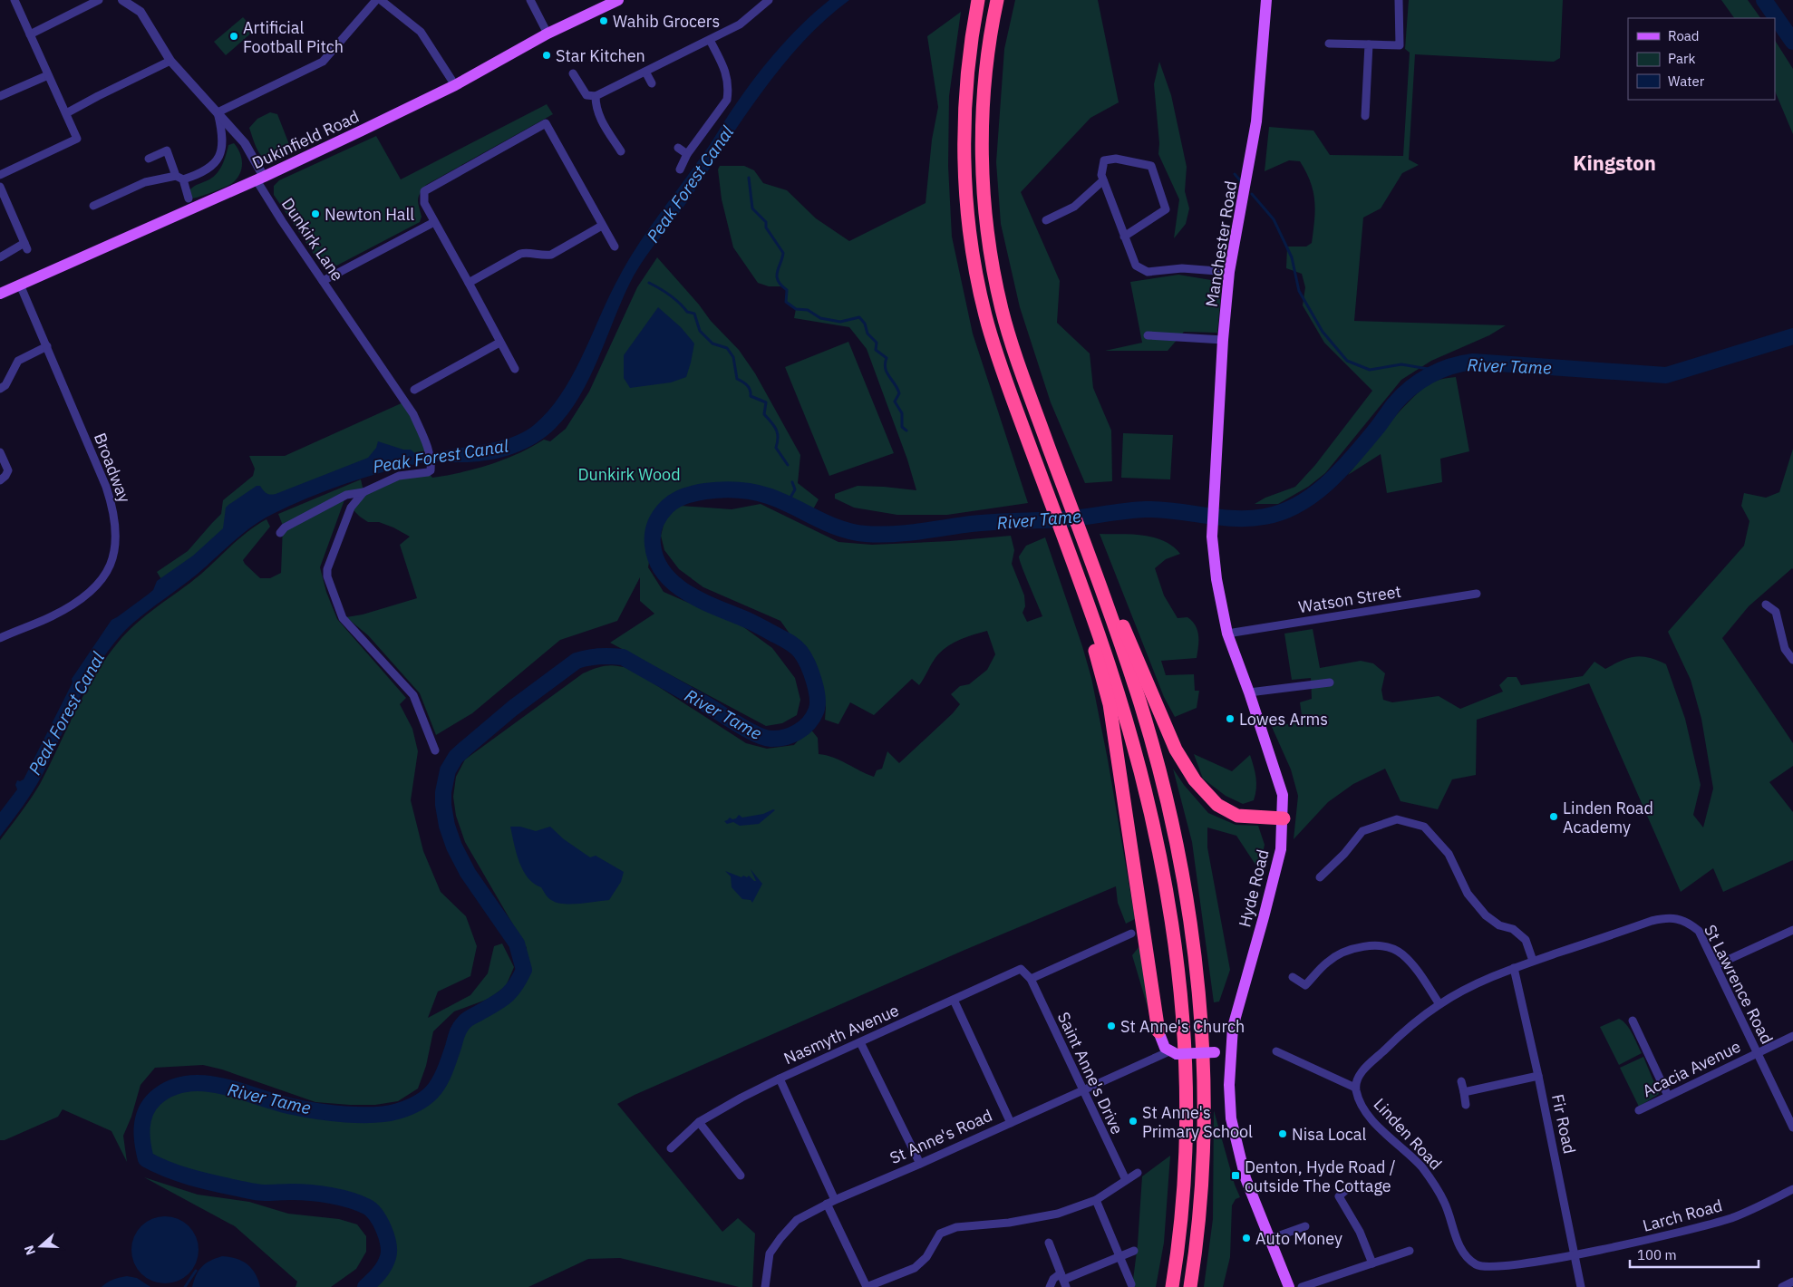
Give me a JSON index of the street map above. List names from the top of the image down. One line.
{"streets":{"main road":["Dukinfield Road","Manchester Road","Hyde Road","St Anne's Road"],"street":["Dunkirk Lane","Broadway","Watson Street","St Lawrence Road","Nasmyth Avenue","Acacia Avenue","Saint Anne's Drive","Fir Road","Linden Road","Larch Road"]},"crossings":[["Dukinfield Road","Dunkirk Lane"],["Dukinfield Road","Broadway"],["Manchester Road","Hyde Road"],["Watson Street","Hyde Road"],["Hyde Road","St Anne's Road"],["St Lawrence Road","Acacia Avenue"],["Nasmyth Avenue","Saint Anne's Drive"],["Saint Anne's Drive","St Anne's Road"],["Fir Road","Linden Road"],["Fir Road","Larch Road"],["Linden Road","Larch Road"]],"districts":["Kingston"],"water":["Peak Forest Canal","River Tame"],"parks":["Dunkirk Wood"],"places":{"other":["Wahib Grocers","Artificial Football Pitch","Star Kitchen","Newton Hall","Lowes Arms","Linden Road Academy","St Anne's Church","St Anne's Primary School","Nisa Local","Auto Money"],"transit":["Denton, Hyde Road / outside The Cottage"]},"legend":["Road","Park","Water"],"scale_bar":"100 m","north":"left"}
